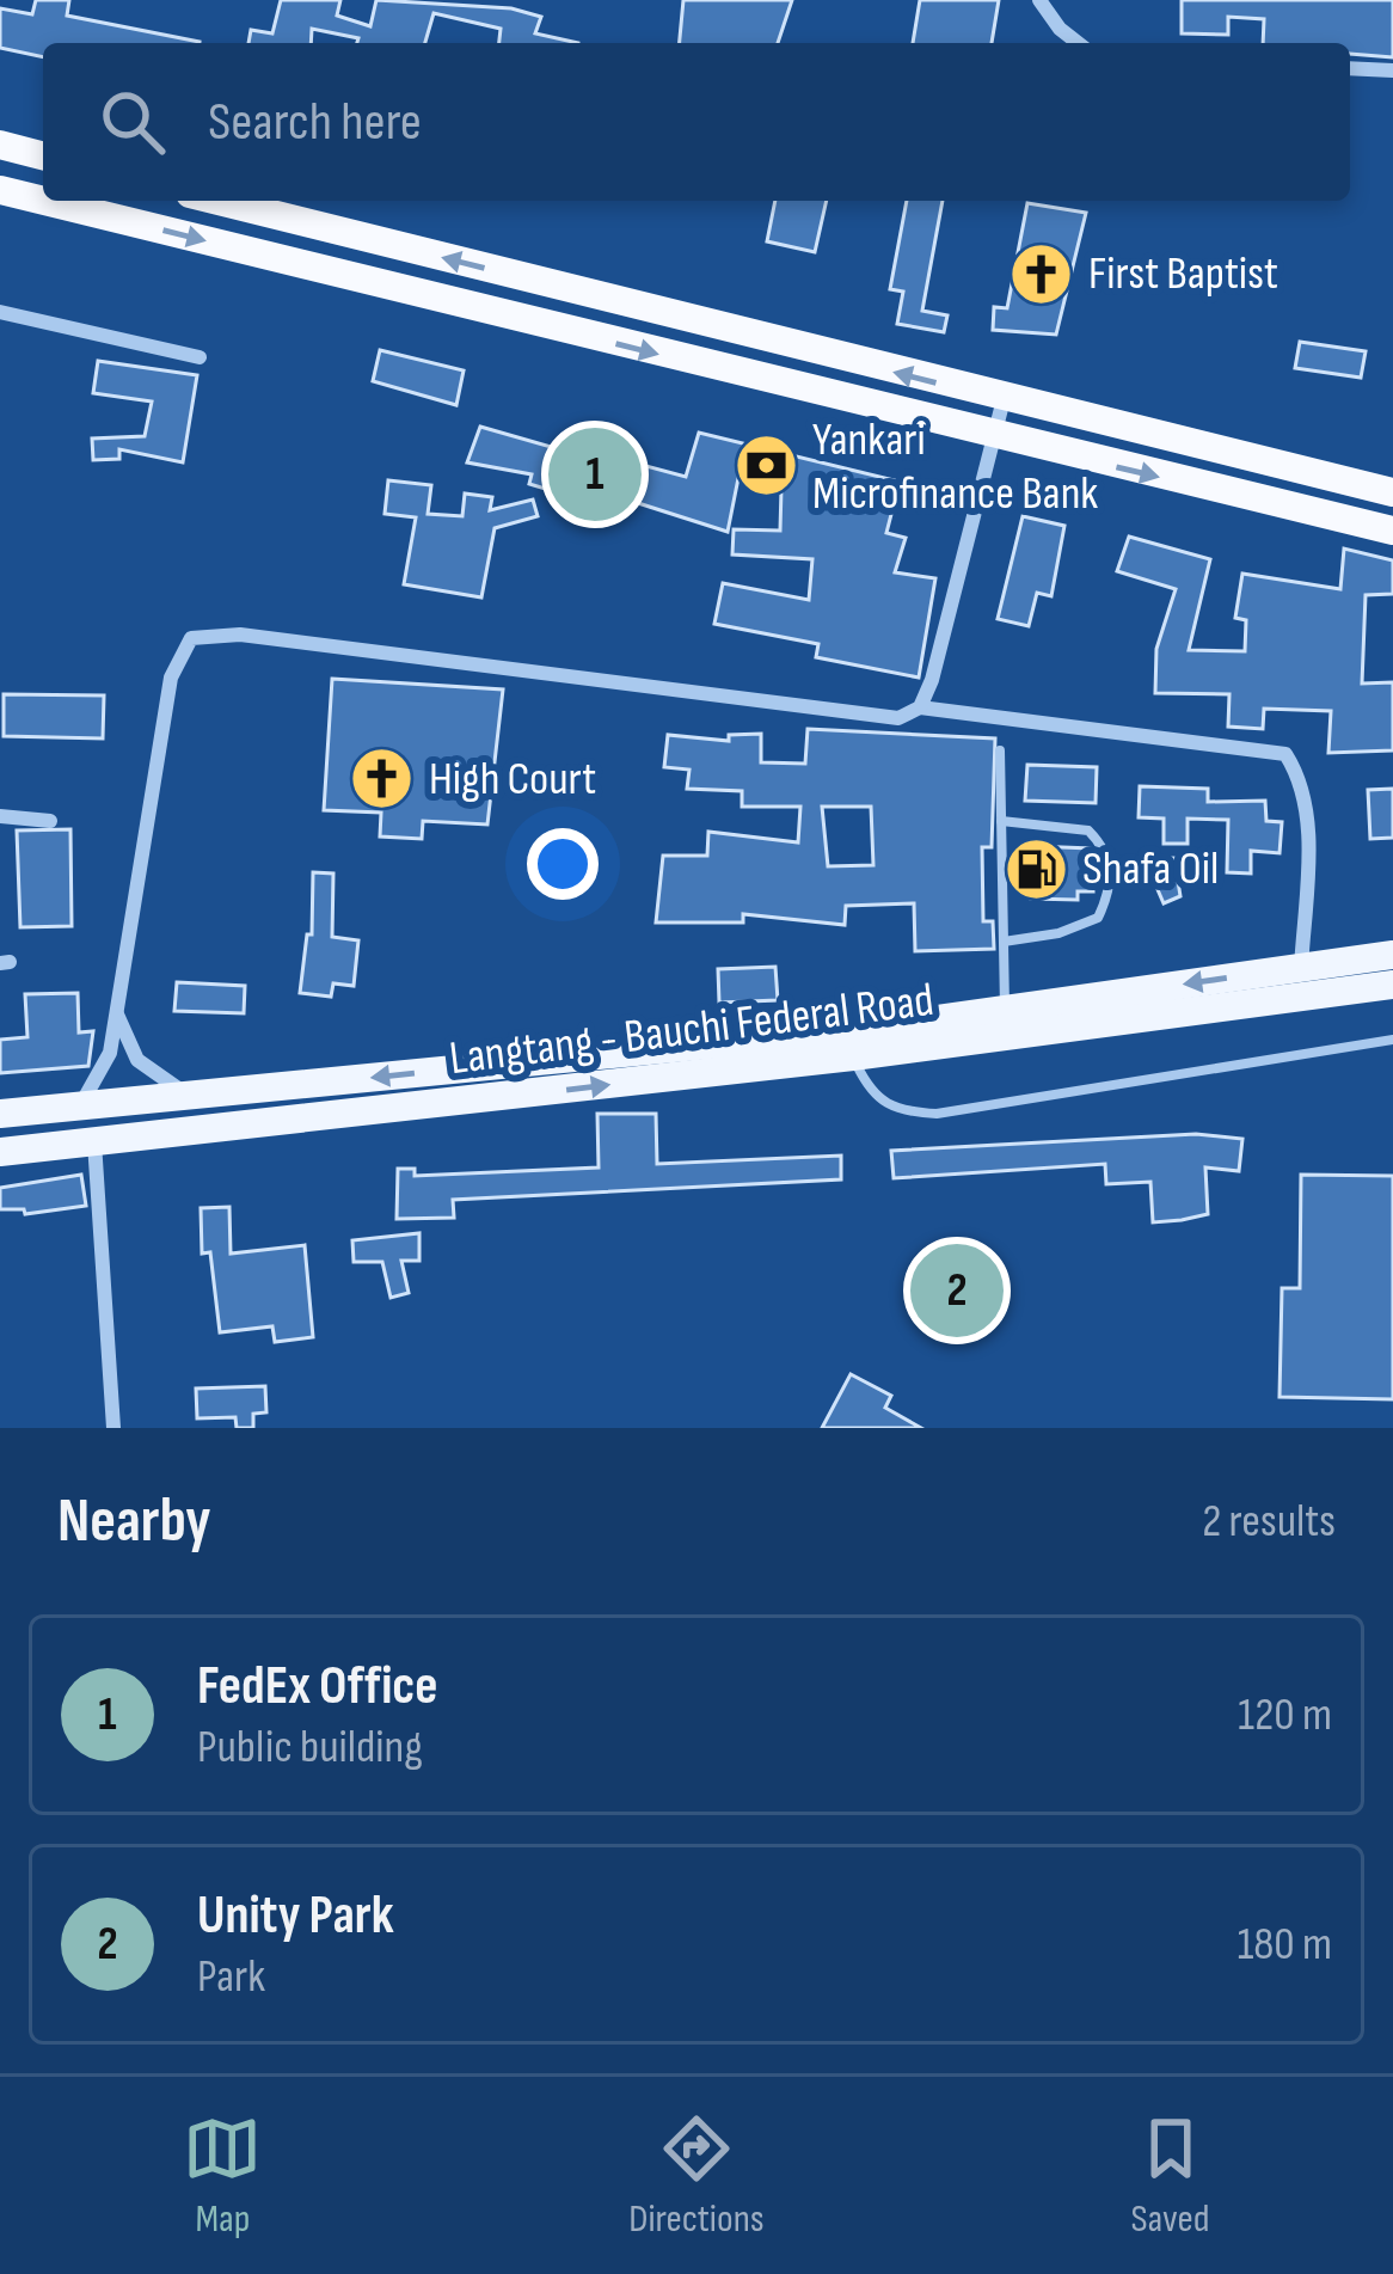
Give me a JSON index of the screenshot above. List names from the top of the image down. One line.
{"streets":{"main road":["Langtang - Bauchi Federal Road"]},"places":{"church":["First Baptist","High Court"],"bank":["Yankari Microfinance Bank"],"fuel station":["Shafa Oil"]},"page":{"search":"Search here","pins":["1","2"],"heading":["Nearby","2 results"],"list":[{"mark":"1","name":"FedEx Office","note":"Public building","value":"120 m"},{"mark":"2","name":"Unity Park","note":"Park","value":"180 m"}],"nav":["Map","Directions","Saved"]}}
